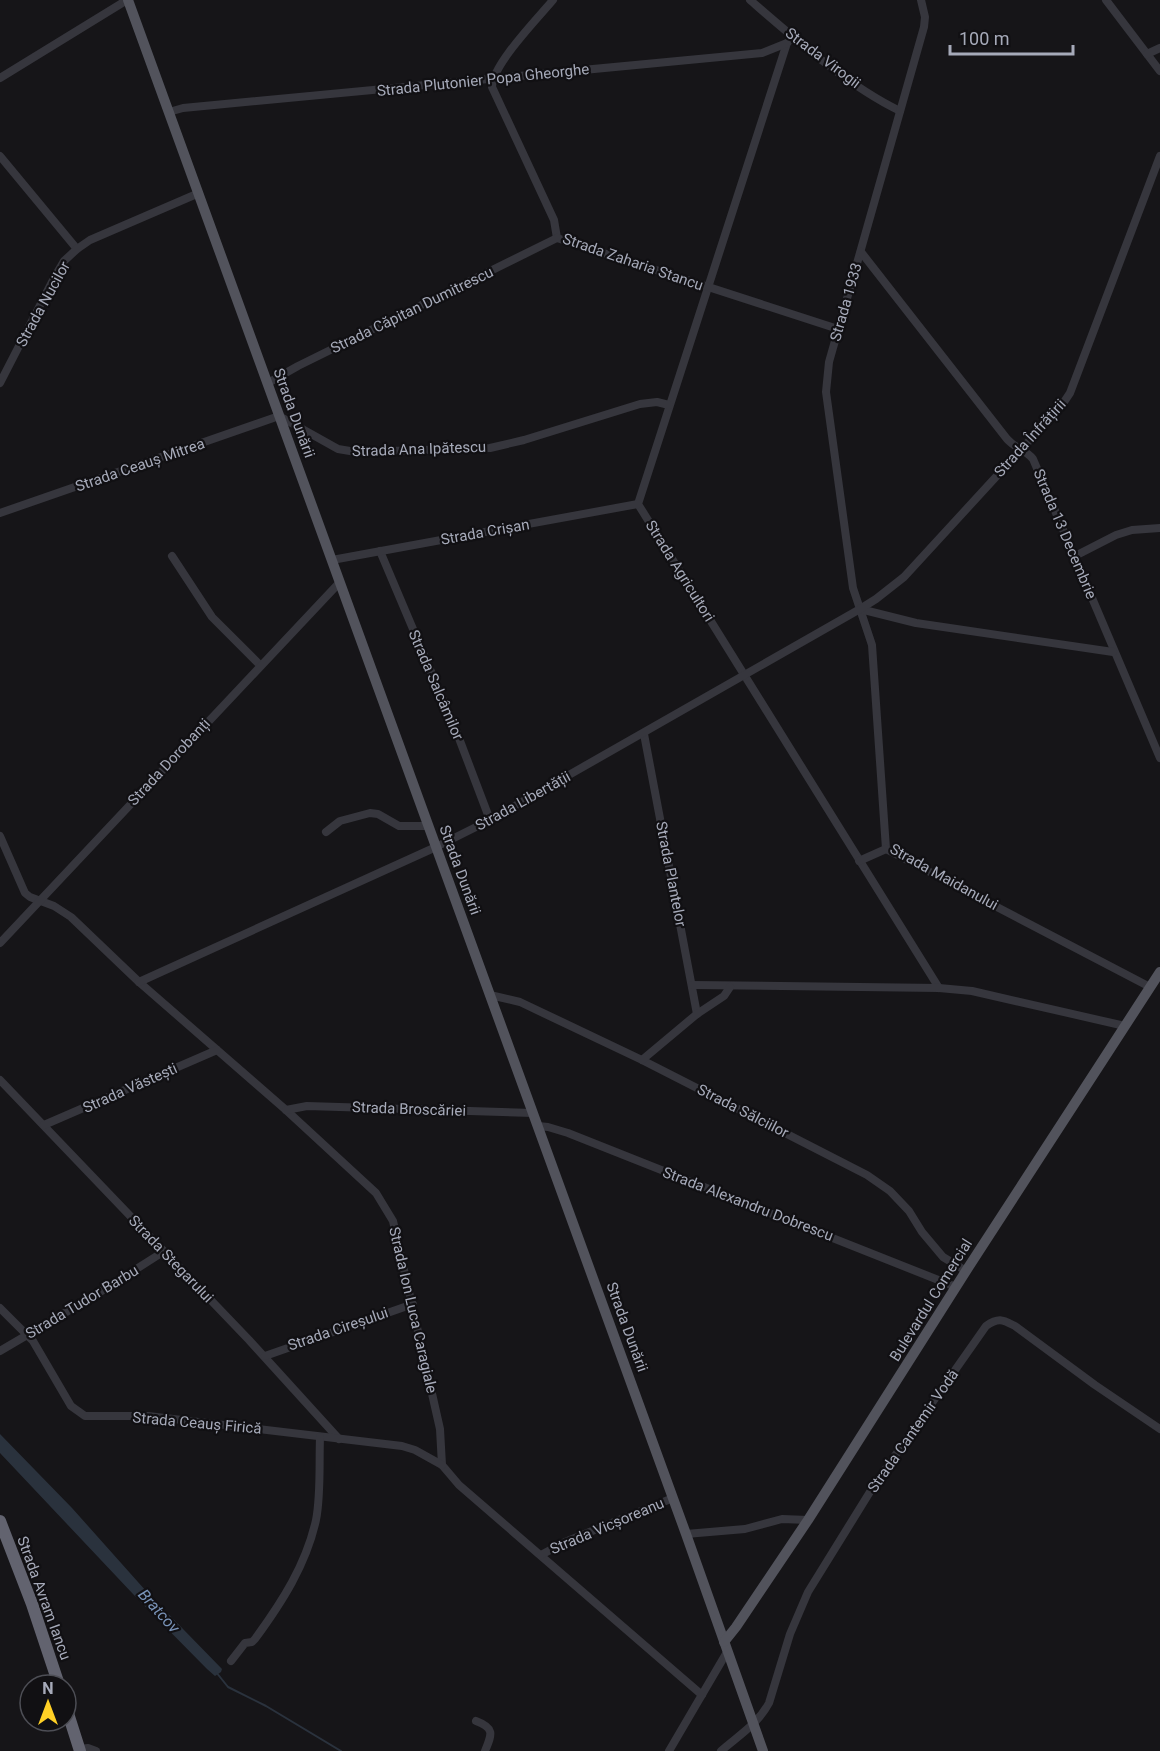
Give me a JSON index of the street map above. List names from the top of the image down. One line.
{"streets":{"highway":["Strada Avram Iancu"],"main road":["Strada Dunării","Bulevardul Comercial"],"street":["Strada Virogii","Strada Plutonier Popa Gheorghe","Strada Zaharia Stancu","Strada 1933","Strada Nucilor","Strada Căpitan Dumitrescu","Strada Înfrățirii","Strada Ana Ipătescu","Strada Ceauș Mitrea","Strada Crișan","Strada 13 Decembrie","Strada Agricultori","Strada Salcâmilor","Strada Dorobanți","Strada Libertății","Strada Plantelor","Strada Maidanului","Strada Văstești","Strada Broscăriei","Strada Sălciilor","Strada Alexandru Dobrescu","Strada Stegarului","Strada Tudor Barbu","Strada Ion Luca Caragiale","Strada Cireșului","Strada Ceauș Firică","Strada Cantemir Vodă","Strada Vicșoreanu"]},"crossings":[["Strada Virogii","Strada Plutonier Popa Gheorghe"],["Strada Virogii","Strada 1933"],["Strada Virogii","Strada Agricultori"],["Strada Plutonier Popa Gheorghe","Strada Zaharia Stancu"],["Strada Plutonier Popa Gheorghe","Strada Dunării"],["Strada Plutonier Popa Gheorghe","Strada Agricultori"],["Strada Zaharia Stancu","Strada 1933"],["Strada Zaharia Stancu","Strada Căpitan Dumitrescu"],["Strada Zaharia Stancu","Strada Agricultori"],["Strada 1933","Strada Înfrățirii"],["Strada 1933","Strada 13 Decembrie"],["Strada 1933","Strada Libertății"],["Strada 1933","Strada Maidanului"],["Strada Nucilor","Strada Dunării"],["Strada Căpitan Dumitrescu","Strada Dunării"],["Strada Dunării","Strada Ana Ipătescu"],["Strada Dunării","Strada Ceauș Mitrea"],["Strada Dunării","Strada Crișan"],["Strada Dunării","Strada Dorobanți"],["Strada Dunării","Strada Libertății"],["Strada Dunării","Strada Broscăriei"],["Strada Dunării","Strada Sălciilor"],["Strada Dunării","Strada Alexandru Dobrescu"],["Strada Dunării","Bulevardul Comercial"],["Strada Dunării","Strada Cantemir Vodă"],["Strada Dunării","Strada Vicșoreanu"],["Strada Înfrățirii","Strada 13 Decembrie"],["Strada Înfrățirii","Strada Libertății"],["Strada Înfrățirii","Strada Maidanului"],["Strada Ana Ipătescu","Strada Ceauș Mitrea"],["Strada Ana Ipătescu","Strada Agricultori"],["Strada Crișan","Strada Agricultori"],["Strada Crișan","Strada Salcâmilor"],["Strada Agricultori","Strada Libertății"],["Strada Salcâmilor","Strada Libertății"],["Strada Dorobanți","Strada Ion Luca Caragiale"],["Strada Libertății","Strada Plantelor"],["Strada Libertății","Strada Maidanului"],["Strada Libertății","Strada Ion Luca Caragiale"],["Strada Maidanului","Bulevardul Comercial"],["Strada Văstești","Strada Stegarului"],["Strada Văstești","Strada Ion Luca Caragiale"],["Strada Broscăriei","Strada Ion Luca Caragiale"],["Strada Sălciilor","Bulevardul Comercial"],["Strada Alexandru Dobrescu","Bulevardul Comercial"],["Strada Stegarului","Strada Tudor Barbu"],["Strada Stegarului","Strada Cireșului"],["Strada Stegarului","Strada Ceauș Firică"],["Strada Tudor Barbu","Strada Ceauș Firică"],["Strada Ion Luca Caragiale","Strada Cireșului"],["Strada Ion Luca Caragiale","Strada Ceauș Firică"]],"water":["Bratcov"],"scale_bar":"100 m","north":"top"}
